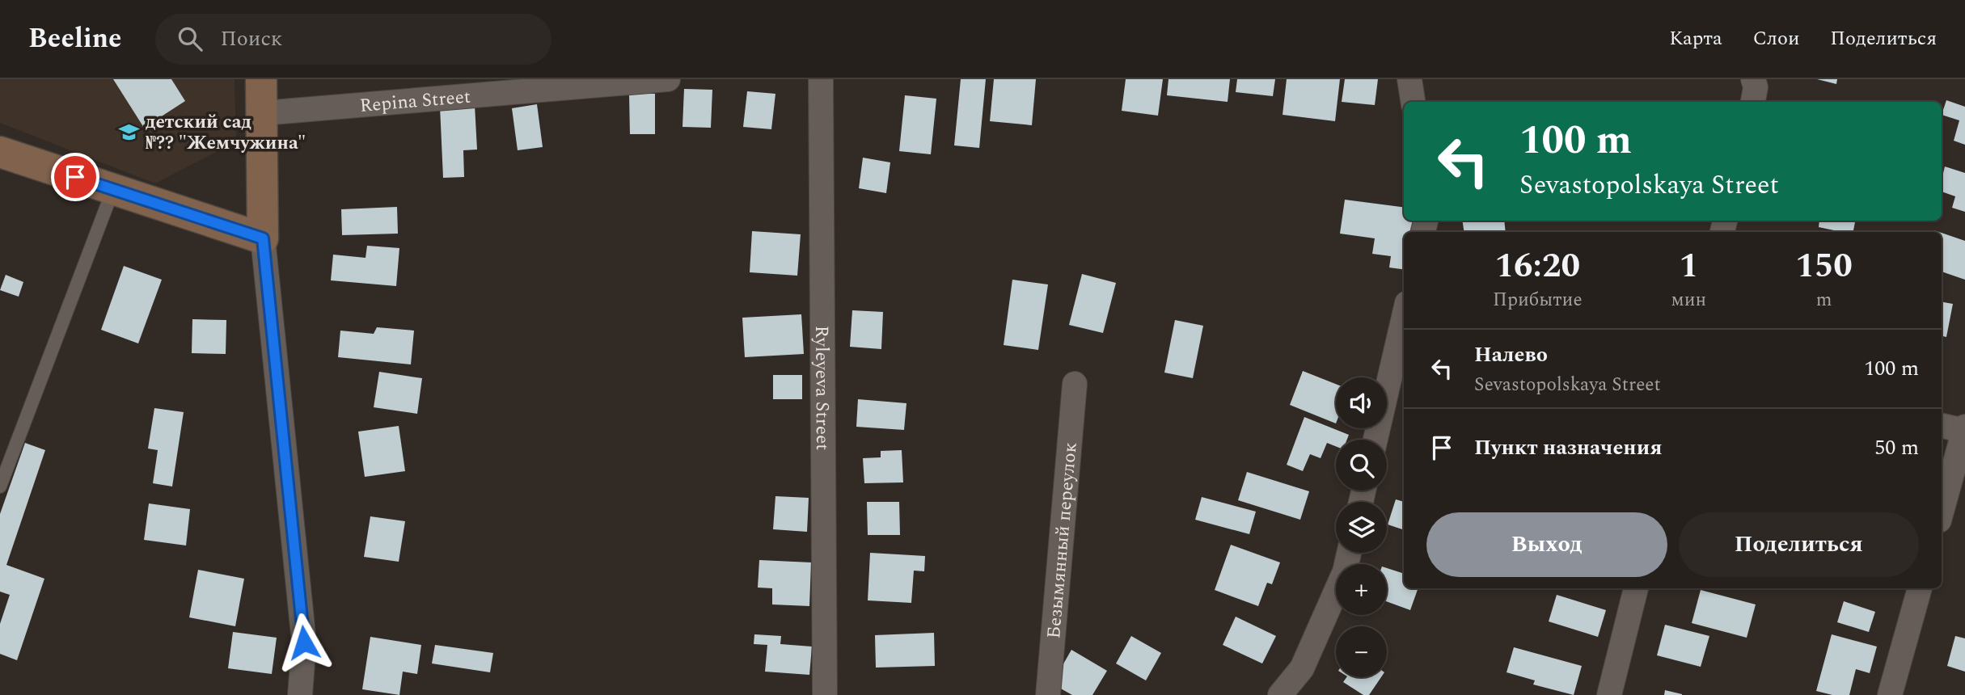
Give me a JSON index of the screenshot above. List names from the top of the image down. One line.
{"streets":{"street":["Repina Street","Ryleyeva Street","Безымянный переулок"]},"places":{"school or university":["детский сад №?? \"Жемчужина\""]},"page":{"header":"Beeline","search":"Поиск","nav":["Карта","Слои","Поделиться"],"turn":["100 m","Sevastopolskaya Street"],"eta":["16:20","Прибытие","1","мин","150","m"],"list":[{"name":"Налево","note":"Sevastopolskaya Street","value":"100 m"},{"name":"Пункт назначения","value":"50 m"}],"map_buttons":["+","−"],"buttons":["Выход","Поделиться"]}}
